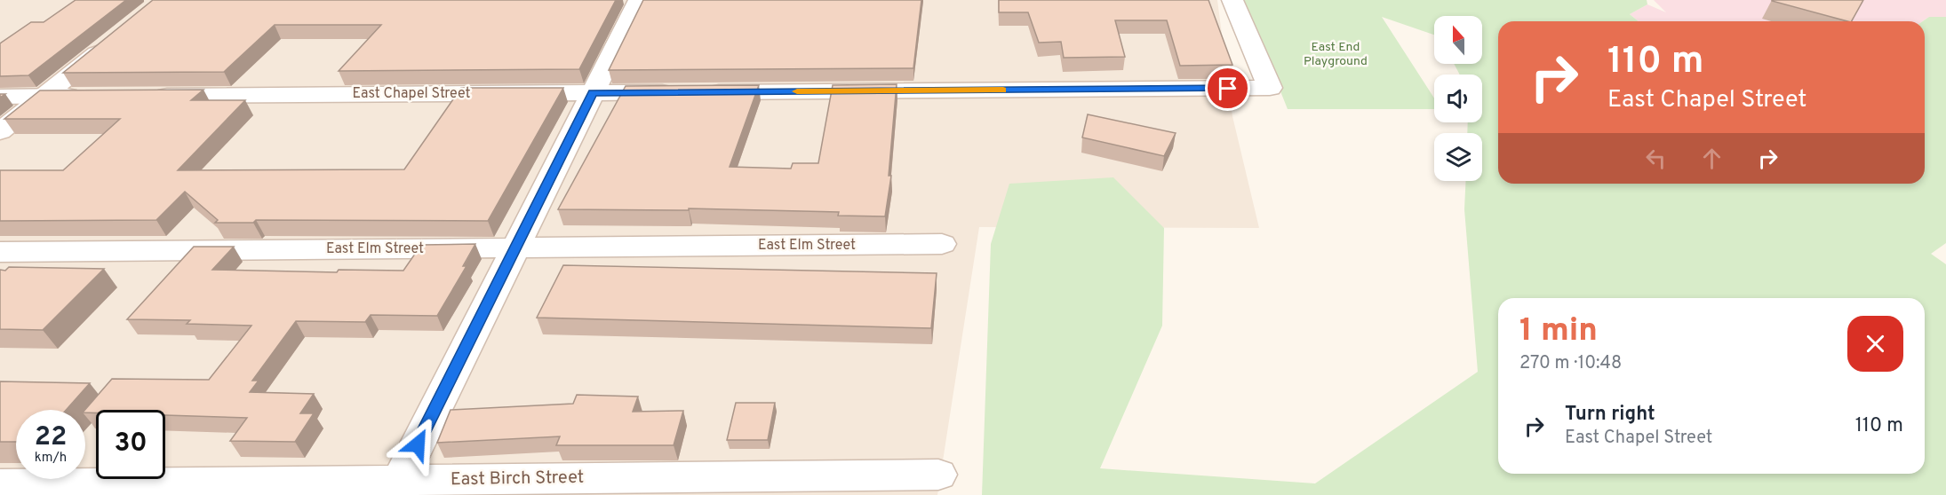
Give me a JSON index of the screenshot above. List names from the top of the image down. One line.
{"streets":{"street":["East Chapel Street","East Elm Street","East Birch Street"]},"parks":["East End Playground"],"north":"top","page":{"turn":["110 m","East Chapel Street"],"heading":["1 min","270 m · 10:48"],"list":[{"name":"Turn right","note":"East Chapel Street","value":"110 m"}],"speed":"22 km/h","limit":"30"}}
